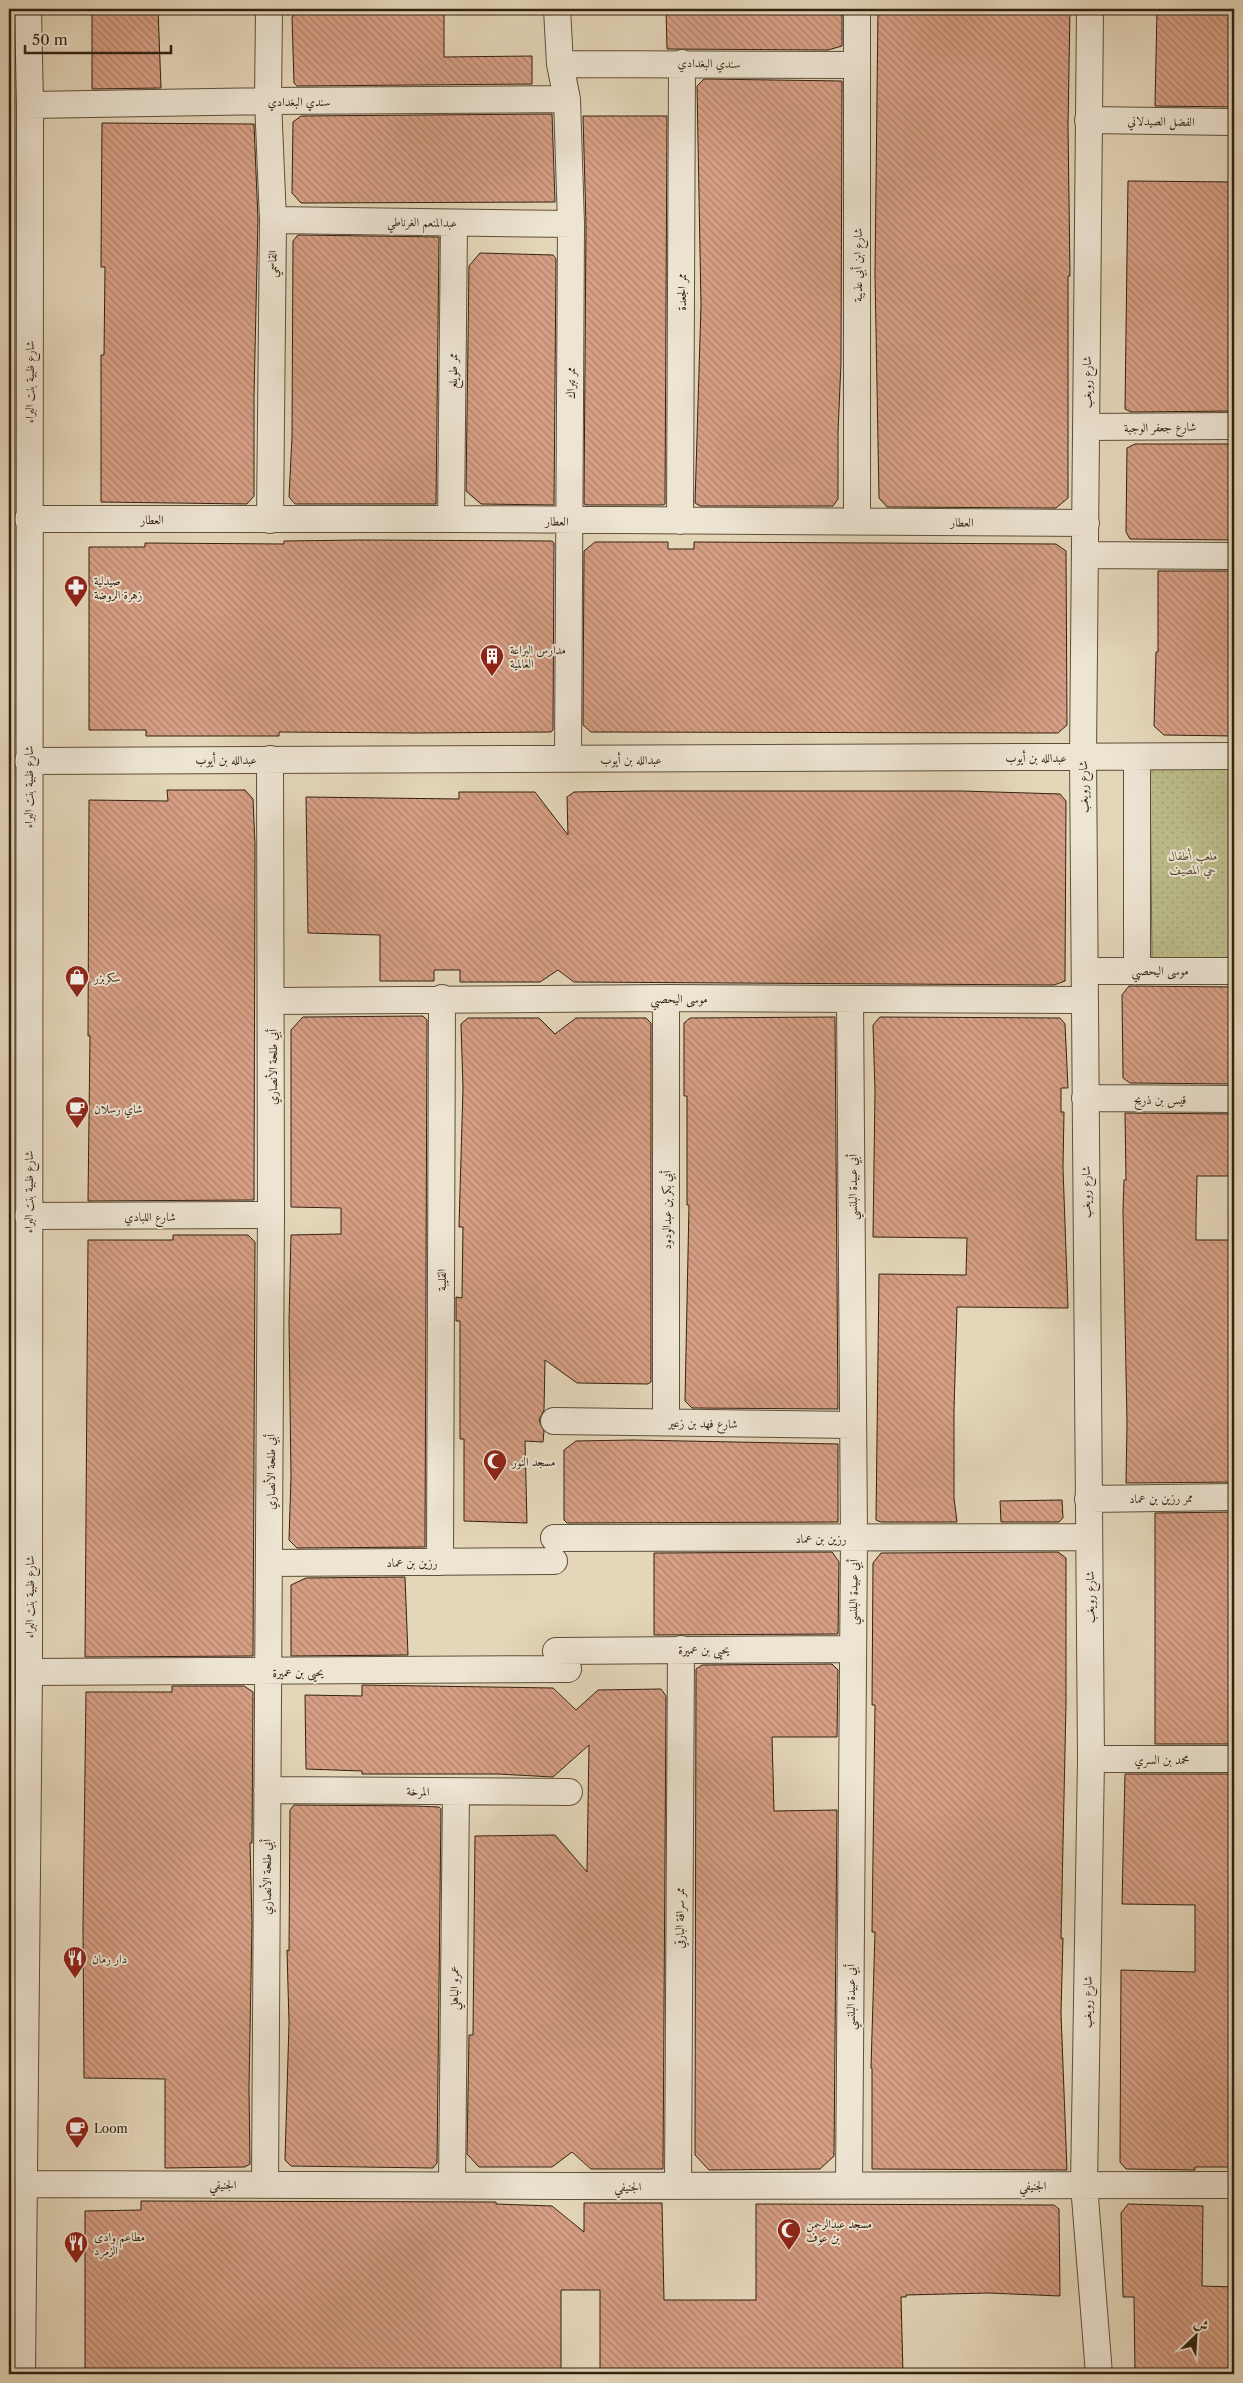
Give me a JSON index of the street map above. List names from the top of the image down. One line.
{"streets":{"street":["سندي البغدادي","الفضل الصيدلاني","عبدالمنعم الغرناطي","القاسمي","شارع ابن أبي عذيبة","ممر الجعدة","ممر طويلع","شارع ظبية بنت البراء","شارع رويغب","ممر تبراك","شارع جعفر الوجبة","العطار","عبدالله بن أيوب","موسى اليحصبي","أبي طلحة الأنصاري","قيس بن ذريح","أبي عبيدة البلنسي","أبي بكر بن عبدالودود","شارع اللبادي","القليبة","شارع فهد بن زعير","ممر رزين بن عماد","رزين بن عماد","يحيى بن عميرة","محمد بن السري","المرخة","ممر سراقة البارقي","عمرو الباهلي","الجنيفي"]},"crossings":[["سندي البغدادي","القاسمي"],["سندي البغدادي","شارع ابن أبي عذيبة"],["سندي البغدادي","ممر الجعدة"],["سندي البغدادي","شارع ظبية بنت البراء"],["سندي البغدادي","ممر تبراك"],["الفضل الصيدلاني","شارع رويغب"],["عبدالمنعم الغرناطي","القاسمي"],["عبدالمنعم الغرناطي","ممر طويلع"],["عبدالمنعم الغرناطي","ممر تبراك"],["القاسمي","العطار"],["شارع ابن أبي عذيبة","العطار"],["ممر الجعدة","العطار"],["ممر طويلع","العطار"],["شارع ظبية بنت البراء","العطار"],["شارع ظبية بنت البراء","عبدالله بن أيوب"],["شارع ظبية بنت البراء","شارع اللبادي"],["شارع ظبية بنت البراء","يحيى بن عميرة"],["شارع ظبية بنت البراء","الجنيفي"],["شارع رويغب","شارع جعفر الوجبة"],["شارع رويغب","العطار"],["شارع رويغب","عبدالله بن أيوب"],["شارع رويغب","موسى اليحصبي"],["شارع رويغب","قيس بن ذريح"],["شارع رويغب","ممر رزين بن عماد"],["شارع رويغب","رزين بن عماد"],["شارع رويغب","محمد بن السري"],["شارع رويغب","الجنيفي"],["ممر تبراك","العطار"],["ممر تبراك","عبدالله بن أيوب"],["عبدالله بن أيوب","أبي طلحة الأنصاري"],["موسى اليحصبي","أبي طلحة الأنصاري"],["موسى اليحصبي","أبي عبيدة البلنسي"],["موسى اليحصبي","أبي بكر بن عبدالودود"],["موسى اليحصبي","القليبة"],["أبي طلحة الأنصاري","شارع اللبادي"],["أبي طلحة الأنصاري","رزين بن عماد"],["أبي طلحة الأنصاري","يحيى بن عميرة"],["أبي طلحة الأنصاري","المرخة"],["أبي طلحة الأنصاري","الجنيفي"],["أبي عبيدة البلنسي","شارع فهد بن زعير"],["أبي عبيدة البلنسي","رزين بن عماد"],["أبي عبيدة البلنسي","يحيى بن عميرة"],["أبي عبيدة البلنسي","الجنيفي"],["أبي بكر بن عبدالودود","شارع فهد بن زعير"],["القليبة","رزين بن عماد"],["يحيى بن عميرة","ممر سراقة البارقي"],["المرخة","عمرو الباهلي"],["ممر سراقة البارقي","الجنيفي"],["عمرو الباهلي","الجنيفي"]],"parks":["ملعب أطفال حي المصيف"],"places":{"pharmacy":["صيدلية زهرة الروضة"],"building":["مدارس البراعة العالمية"],"shop":["سكربزر"],"cafe":["شاي رسلان","Loom"],"mosque":["مسجد النور","مسجد عبدالرحمن بن عوف"],"restaurant":["دار رمان","مطاعم وادى الزمرد"]},"scale_bar":"50 m","north":"top right"}
